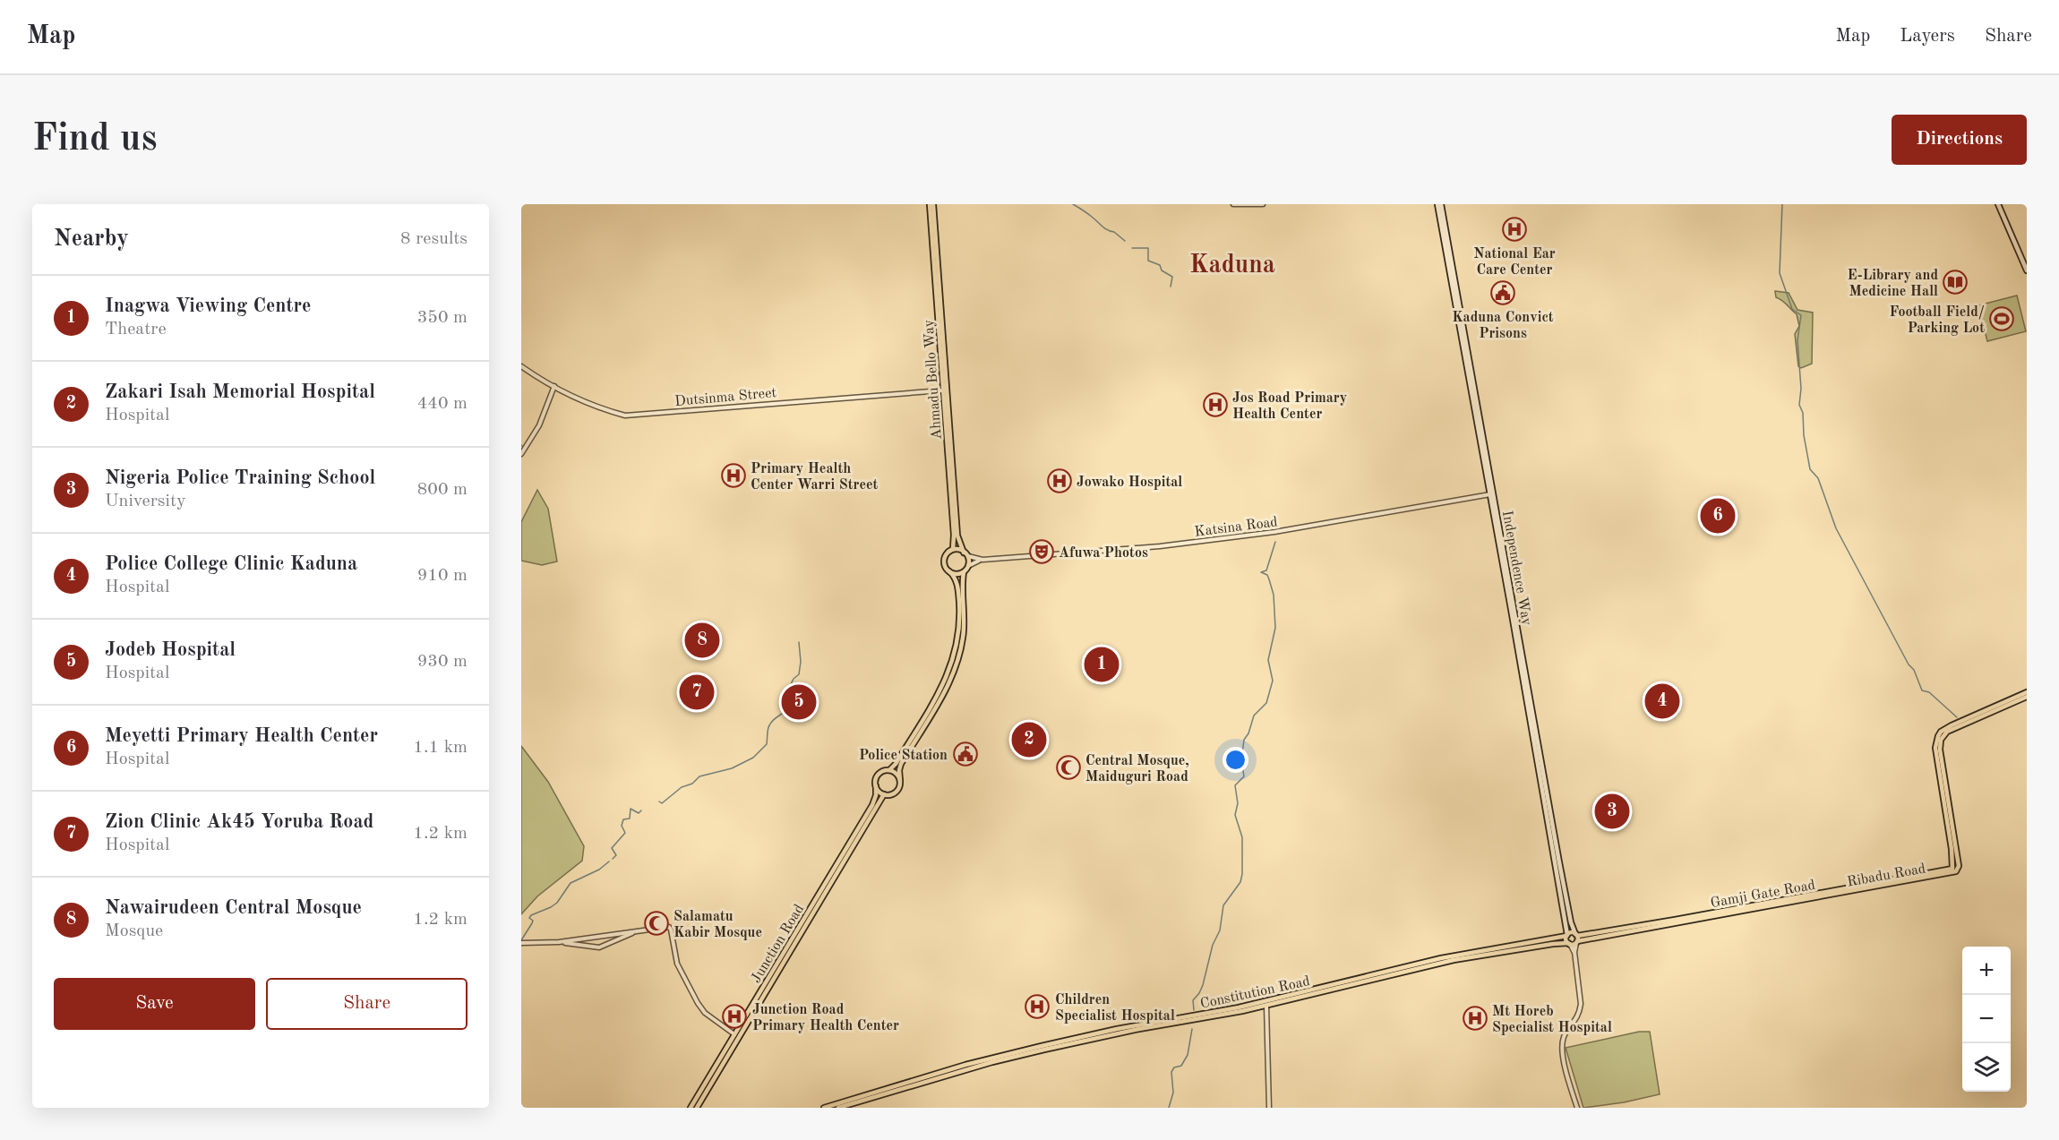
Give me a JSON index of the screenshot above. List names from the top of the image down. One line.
{"streets":{"main road":["Ahmadu Bello Way","Independence Way","Ribadu Road","Gamji Gate Road","Junction Road","Constitution Road"],"street":["Dutsinma Street","Katsina Road"]},"crossings":[["Ahmadu Bello Way","Dutsinma Street"],["Ahmadu Bello Way","Katsina Road"],["Katsina Road","Independence Way"],["Independence Way","Ribadu Road"],["Independence Way","Gamji Gate Road"],["Independence Way","Constitution Road"],["Ribadu Road","Gamji Gate Road"],["Ribadu Road","Constitution Road"],["Gamji Gate Road","Constitution Road"]],"districts":["Kaduna"],"places":{"hospital":["National Ear Care Center","Jos Road Primary Health Center","Primary Health Center Warri Street","Jowako Hospital","Children Specialist Hospital","Junction Road Primary Health Center","Mt Horeb Specialist Hospital"],"library":["E-Library and Medicine Hall"],"public building":["Kaduna Convict Prisons","Police Station"],"sports":["Football Field/ Parking Lot"],"theatre":["Afuwa Photos"],"mosque":["Central Mosque, Maiduguri Road","Salamatu Kabir Mosque"]},"page":{"header":"Map","nav":["Map","Layers","Share"],"buttons":["Directions",["Save","Share"]],"title":"Find us","heading":["Nearby","8 results"],"list":[{"mark":"1","name":"Inagwa Viewing Centre","note":"Theatre","value":"350 m"},{"mark":"2","name":"Zakari Isah Memorial Hospital","note":"Hospital","value":"440 m"},{"mark":"3","name":"Nigeria Police Training School","note":"University","value":"800 m"},{"mark":"4","name":"Police College Clinic Kaduna","note":"Hospital","value":"910 m"},{"mark":"5","name":"Jodeb Hospital","note":"Hospital","value":"930 m"},{"mark":"6","name":"Meyetti Primary Health Center","note":"Hospital","value":"1.1 km"},{"mark":"7","name":"Zion Clinic Ak45 Yoruba Road","note":"Hospital","value":"1.2 km"},{"mark":"8","name":"Nawairudeen Central Mosque","note":"Mosque","value":"1.2 km"}],"pins":["6","8","1","7","4","5","2","3"],"map_buttons":["+","−"]}}
